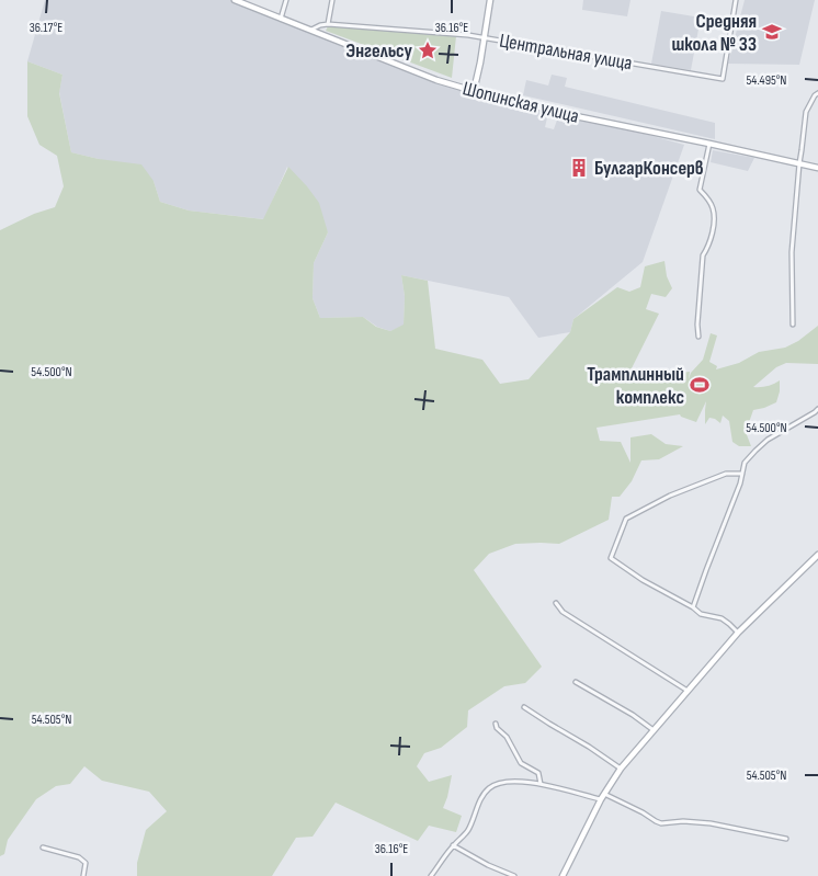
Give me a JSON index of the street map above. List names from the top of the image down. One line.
{"streets":{"street":["Центральная улица","Шопинская улица"]},"crossings":[["Центральная улица","Шопинская улица"]],"places":{"school or university":["Средняя школа № 33"],"place":["Энгельсу"],"building":["БулгарКонсерв"],"sports":["Трамплинный комплекс"]},"coordinates":["36.17°E","36.16°E","54.495°N","54.500°N","54.505°N"]}
